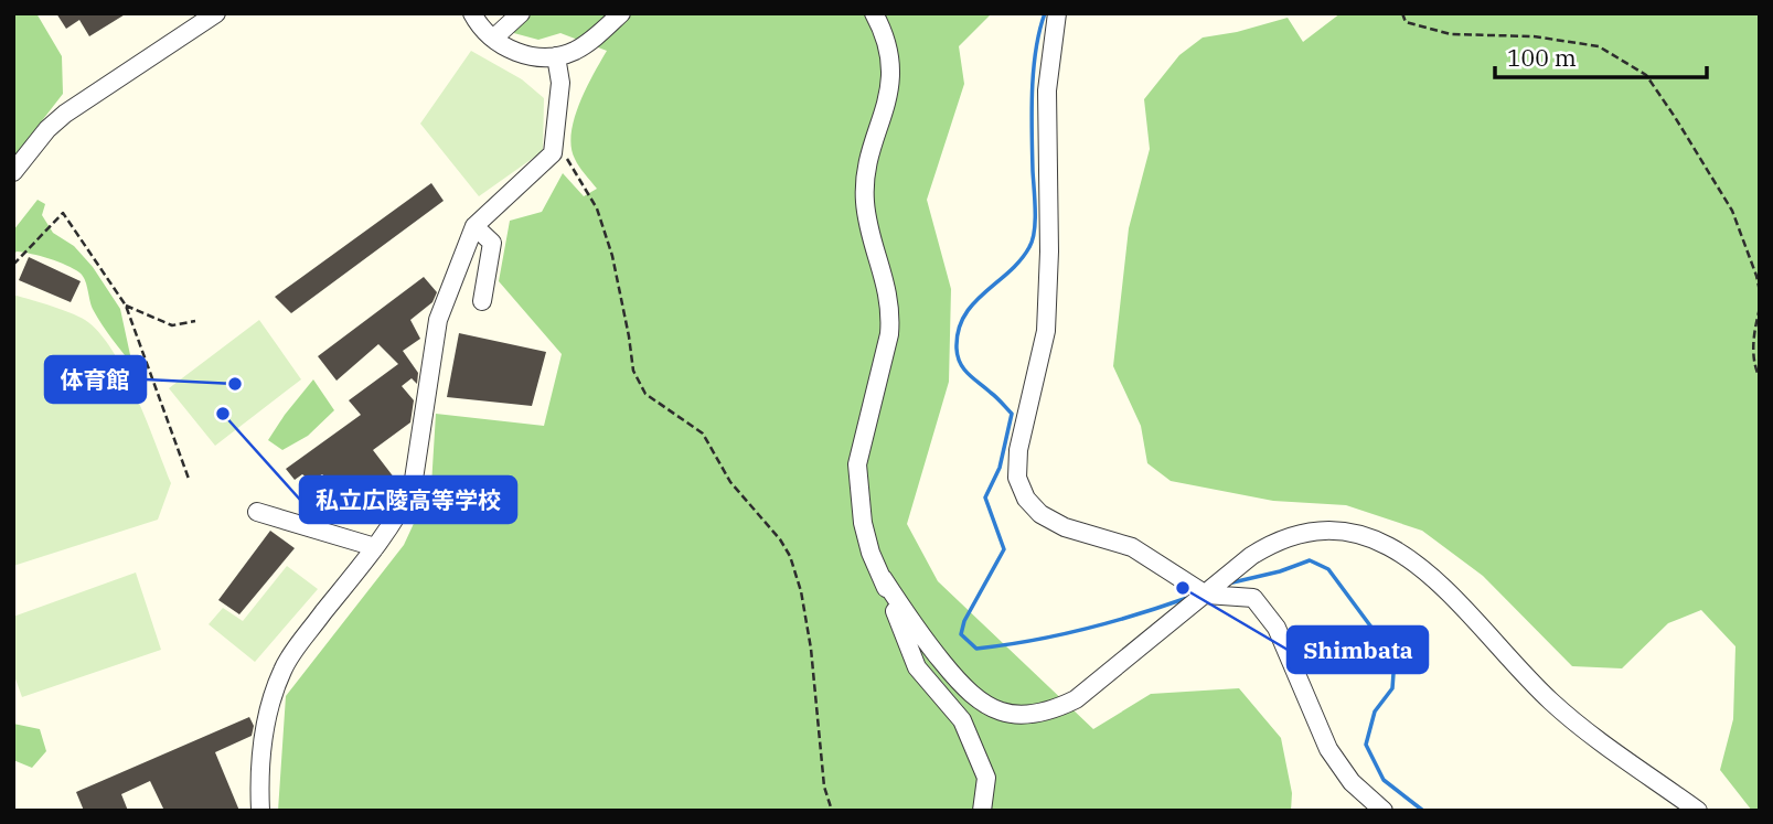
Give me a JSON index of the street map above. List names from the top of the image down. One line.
{"places":["体育館","私立広陵高等学校","Shimbata"],"scale_bar":"100 m"}
